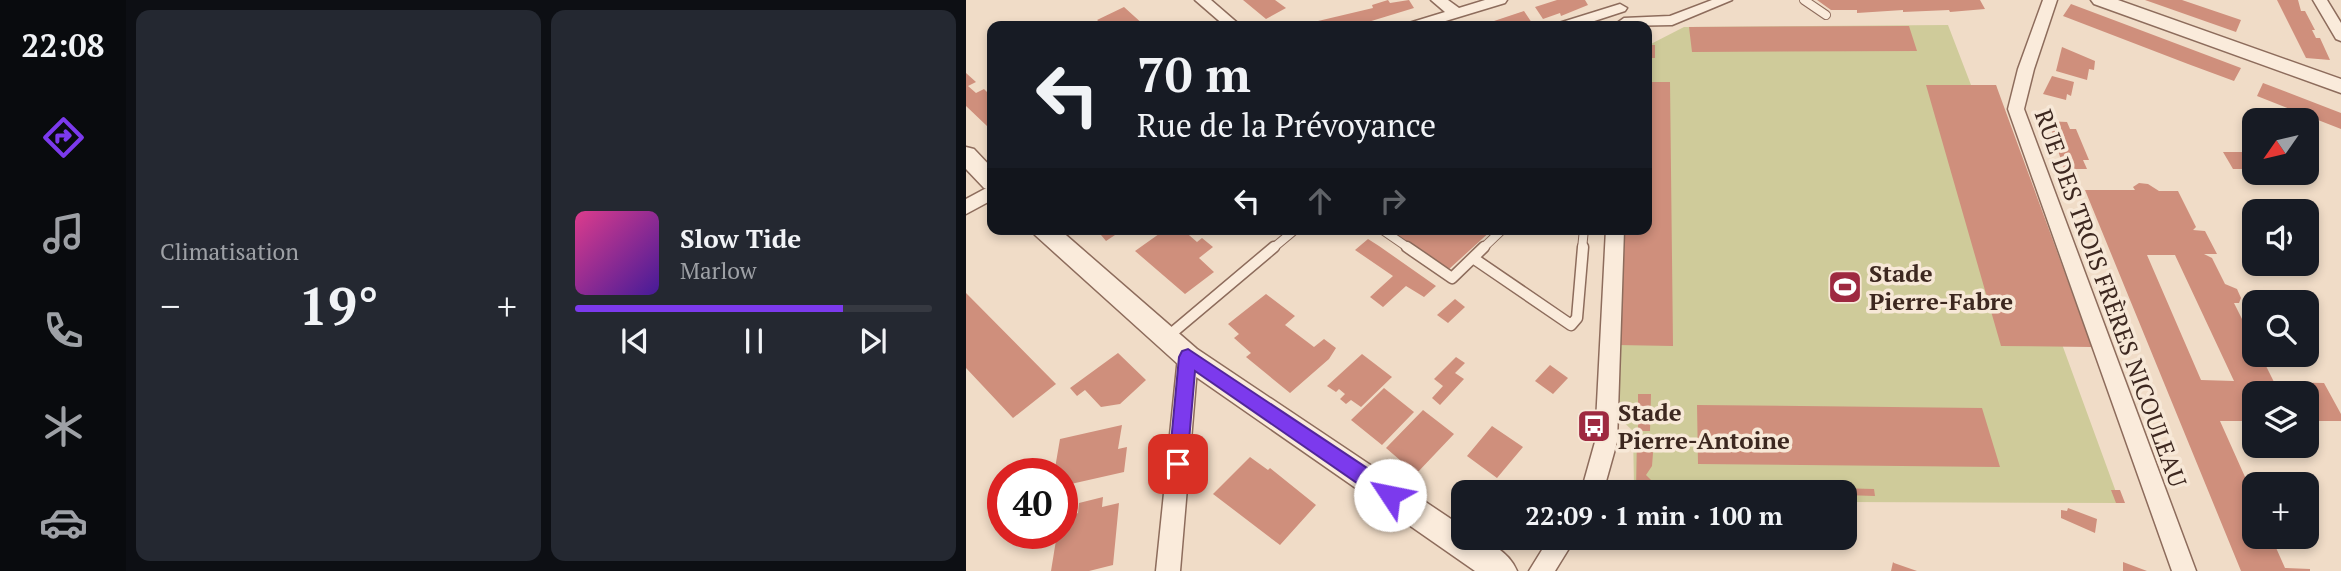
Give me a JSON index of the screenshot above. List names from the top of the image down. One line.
{"streets":{"street":["RUE DES TROIS FRÈRES NICOULEAU"]},"places":{"sports":["Stade Pierre-Fabre"],"bus stop":["Stade Pierre-Antoine"]},"north":"bottom left","page":{"tabs":"22:08","tile":"Climatisation","turn":["70 m","Rue de la Prévoyance"],"map_buttons":"+","song":["Slow Tide","Marlow"],"heat":["−","19°","+"],"limit":"40","trip":"22:09 · 1 min · 100 m"}}
